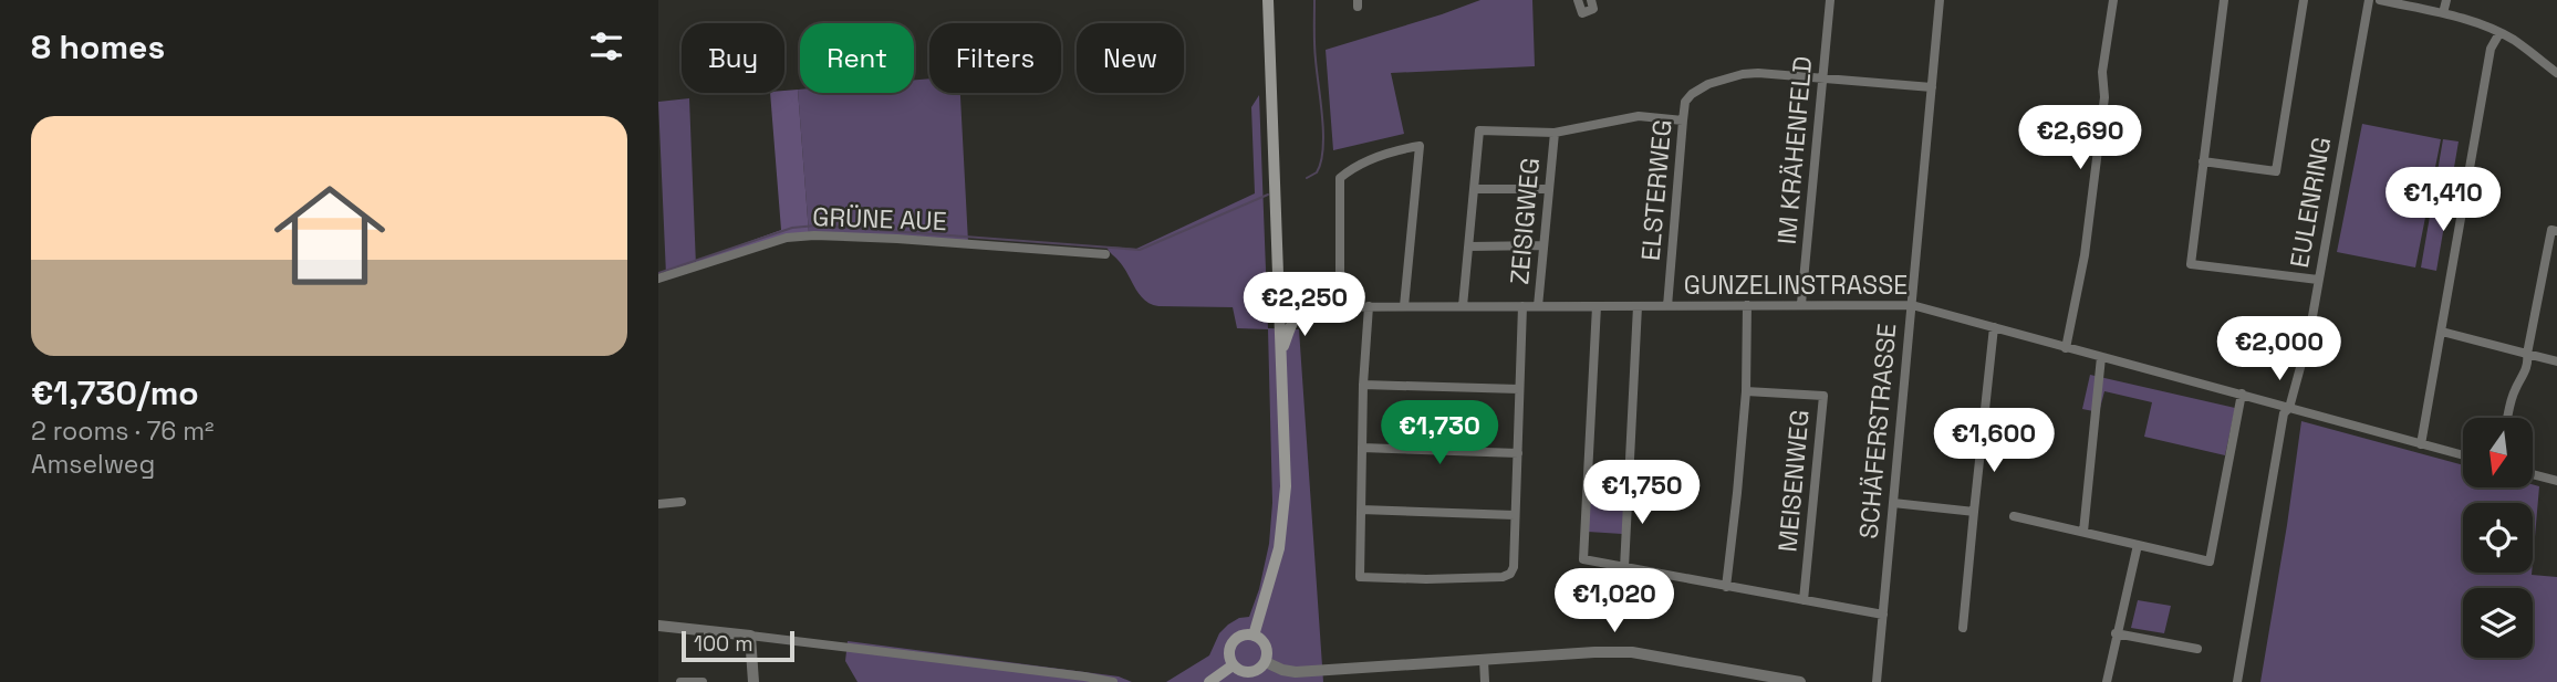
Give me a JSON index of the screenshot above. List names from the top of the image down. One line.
{"streets":{"street":["IM KRÄHENFELD","ELSTERWEG","EULENRING","GRÜNE AUE","ZEISIGWEG","GUNZELINSTRASSE","SCHÄFERSTRASSE","MEISENWEG"]},"crossings":[["IM KRÄHENFELD","ELSTERWEG"],["IM KRÄHENFELD","GUNZELINSTRASSE"],["ELSTERWEG","ZEISIGWEG"],["ELSTERWEG","GUNZELINSTRASSE"],["ELSTERWEG","SCHÄFERSTRASSE"],["EULENRING","GUNZELINSTRASSE"],["ZEISIGWEG","GUNZELINSTRASSE"],["GUNZELINSTRASSE","SCHÄFERSTRASSE"]],"scale_bar":"100 m","north":"bottom","page":{"heading":"8 homes","chip":["Buy","Rent","Filters","New"],"list":[{"name":"€1,730/mo","note":"2 rooms · 76 m² · Amselweg"}],"price":["€2,690","€1,410","€2,250","€2,000","€1,730","€1,600","€1,750","€1,020"],"scale":"100 m"}}
